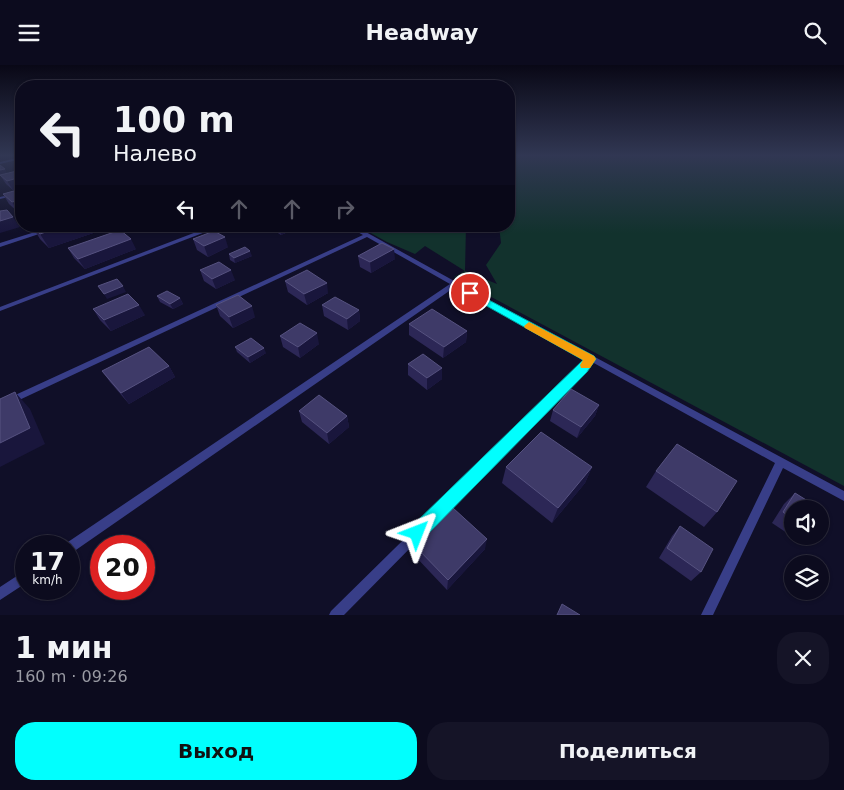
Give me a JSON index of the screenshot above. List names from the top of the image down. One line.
{"page":{"header":"Headway","turn":["100 m","Налево"],"speed":"17 km/h","limit":"20","heading":["1 мин","160 m · 09:26"],"buttons":["Выход","Поделиться"]}}
